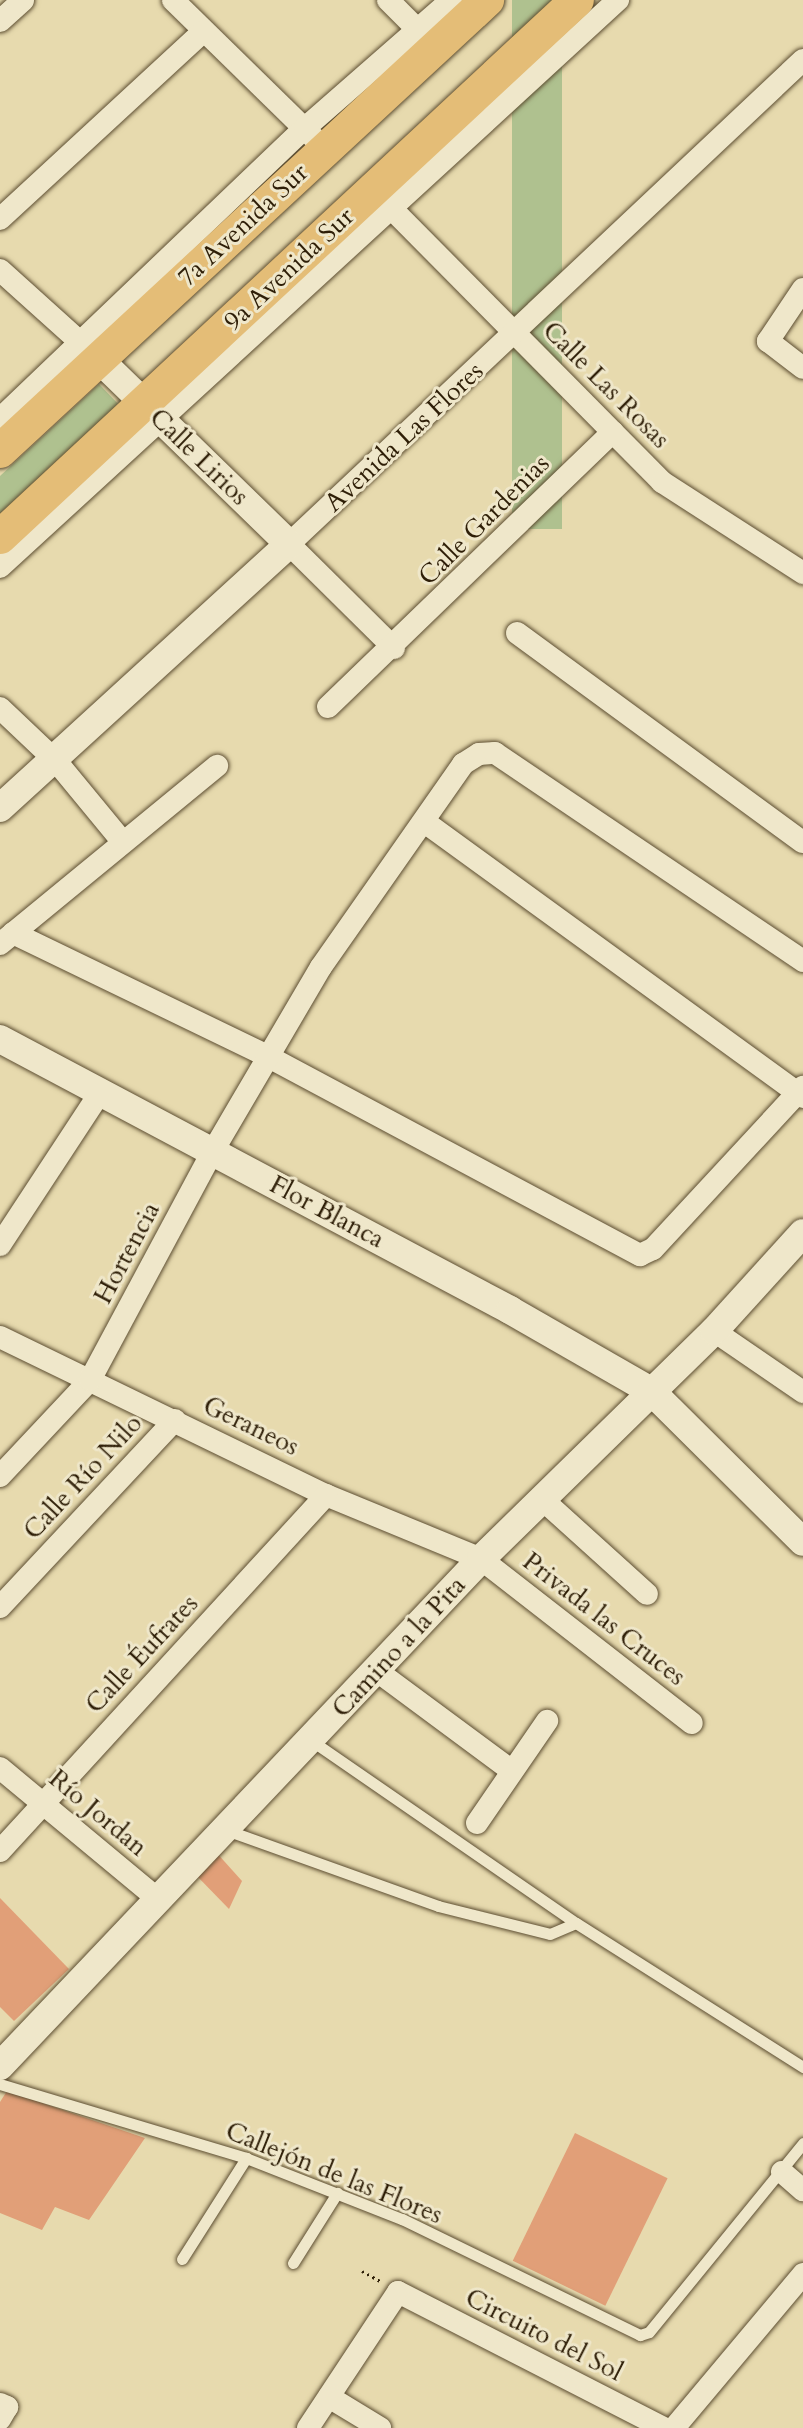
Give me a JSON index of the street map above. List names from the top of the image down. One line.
{"streets":{"main road":["7a Avenida Sur","9a Avenida Sur"],"street":["Calle Las Rosas","Avenida Las Flores","Calle Lirios","Calle Gardenias","Flor Blanca","Hortencia","Geraneos","Calle Río Nilo","Privada las Cruces","Camino a la Pita","Calle Éufrates","Río Jordan","Circuito del Sol"],"lane":["Callejón de las Flores"]},"crossings":[["7a Avenida Sur","Calle Lirios"],["9a Avenida Sur","Calle Lirios"],["Calle Las Rosas","Avenida Las Flores"],["Calle Las Rosas","Calle Gardenias"],["Avenida Las Flores","Calle Lirios"],["Calle Lirios","Calle Gardenias"],["Flor Blanca","Hortencia"],["Flor Blanca","Camino a la Pita"],["Hortencia","Geraneos"],["Geraneos","Calle Río Nilo"],["Geraneos","Privada las Cruces"],["Geraneos","Camino a la Pita"],["Geraneos","Calle Éufrates"],["Privada las Cruces","Camino a la Pita"],["Camino a la Pita","Río Jordan"],["Calle Éufrates","Río Jordan"]]}
